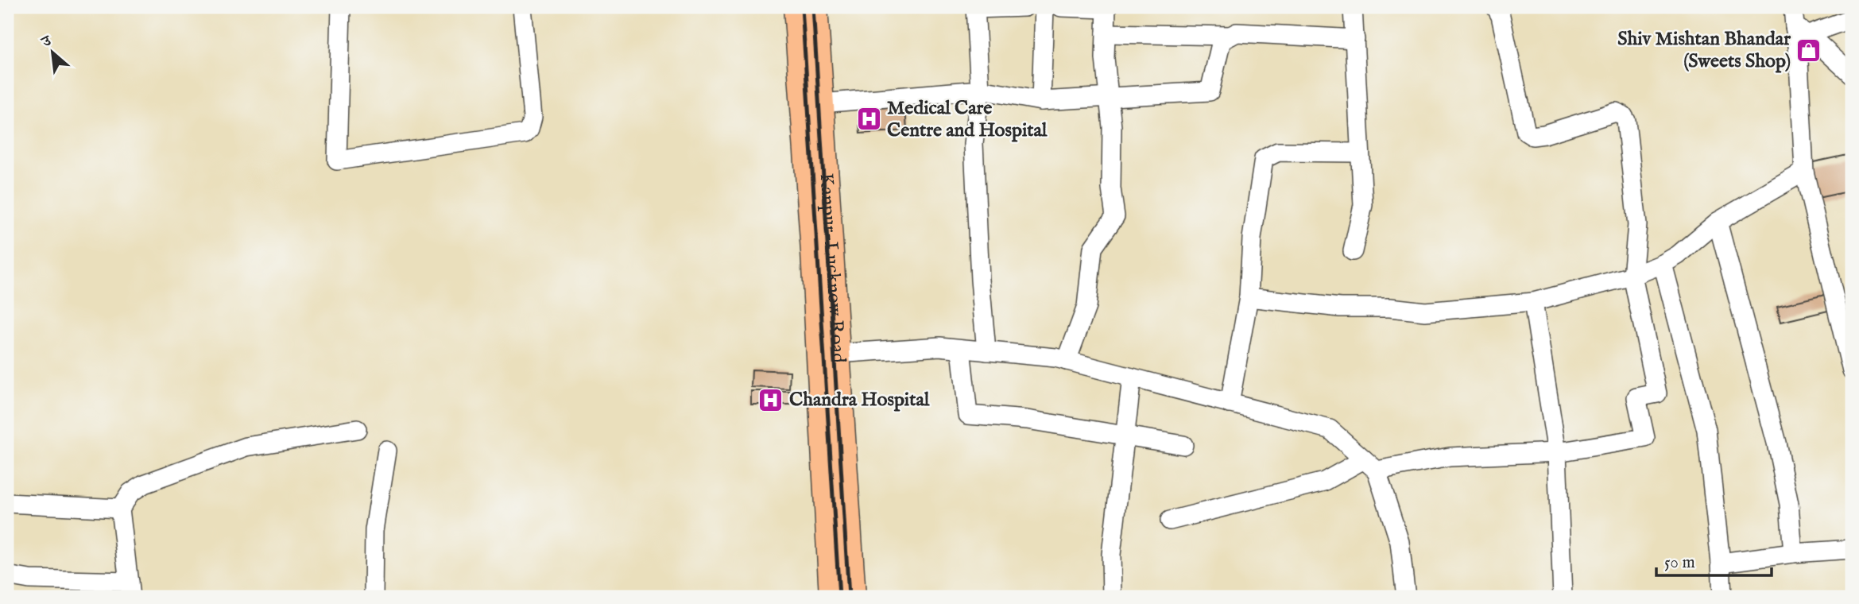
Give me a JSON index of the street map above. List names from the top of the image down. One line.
{"streets":{"main road":["Kanpur-Lucknow Road"]},"places":{"shop":["Shiv Mishtan Bhandar (Sweets Shop)"],"hospital":["Medical Care Centre and Hospital","Chandra Hospital"]},"scale_bar":"50 m","north":"top left"}
